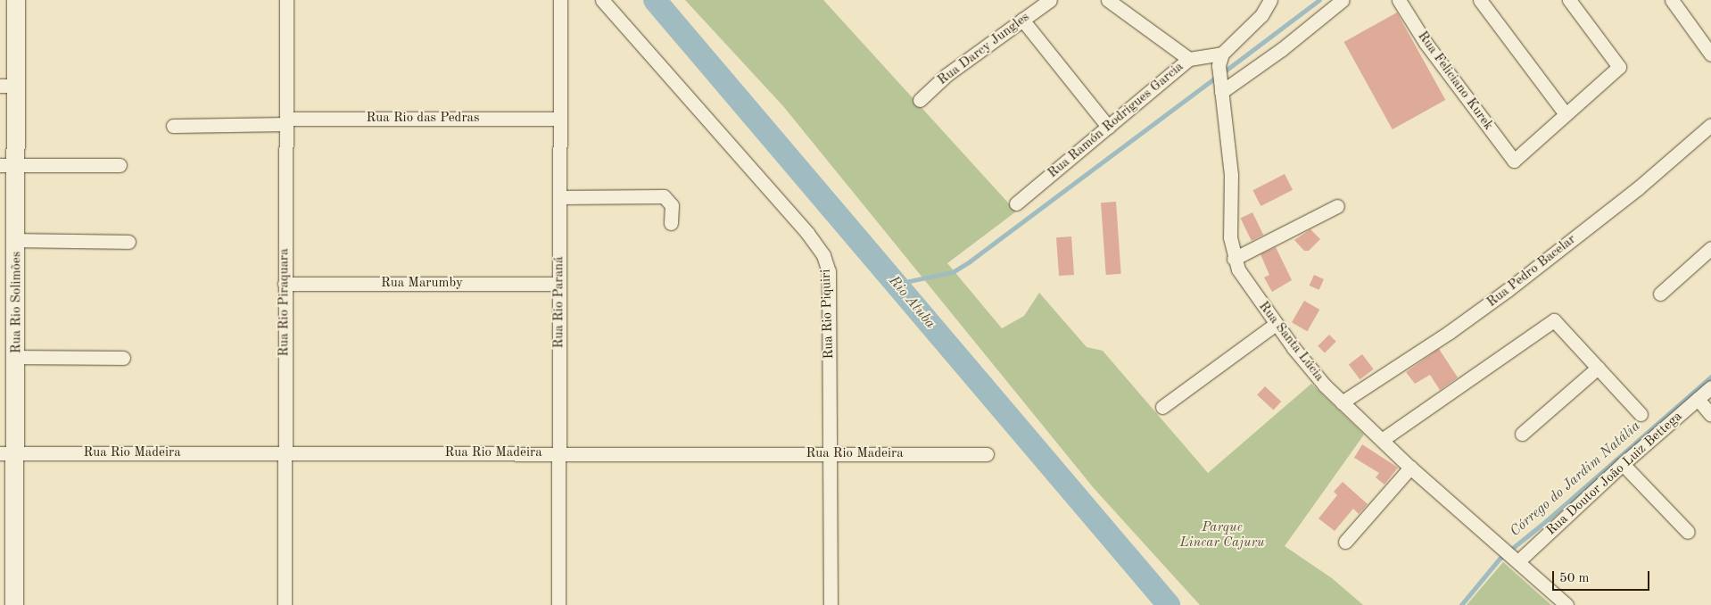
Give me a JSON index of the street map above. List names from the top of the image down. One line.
{"streets":{"street":["Rua Darcy Jungles","Rua Feliciano Kurek","Rua Rio das Pedras","Rua Ramón Rodrigues Garcia","Rua Pedro Bacelar","Rua Marumby","Rua Rio Solimões","Rua Rio Piraquara","Rua Rio Paraná","Rua Rio Piquiri","Rua Santa Lúcia","Rua Rio Madeira","Rua Doutor João Luiz Bettega"]},"crossings":[["Rua Rio das Pedras","Rua Rio Piraquara"],["Rua Rio das Pedras","Rua Rio Paraná"],["Rua Ramón Rodrigues Garcia","Rua Santa Lúcia"],["Rua Pedro Bacelar","Rua Santa Lúcia"],["Rua Marumby","Rua Rio Piraquara"],["Rua Marumby","Rua Rio Paraná"],["Rua Rio Solimões","Rua Rio Madeira"],["Rua Rio Piraquara","Rua Rio Madeira"],["Rua Rio Paraná","Rua Rio Madeira"],["Rua Rio Piquiri","Rua Rio Madeira"],["Rua Santa Lúcia","Rua Doutor João Luiz Bettega"]],"water":["Rio Atuba","Córrego do Jardim Natália"],"parks":["Parque Linear Cajuru"],"scale_bar":"50 m"}
